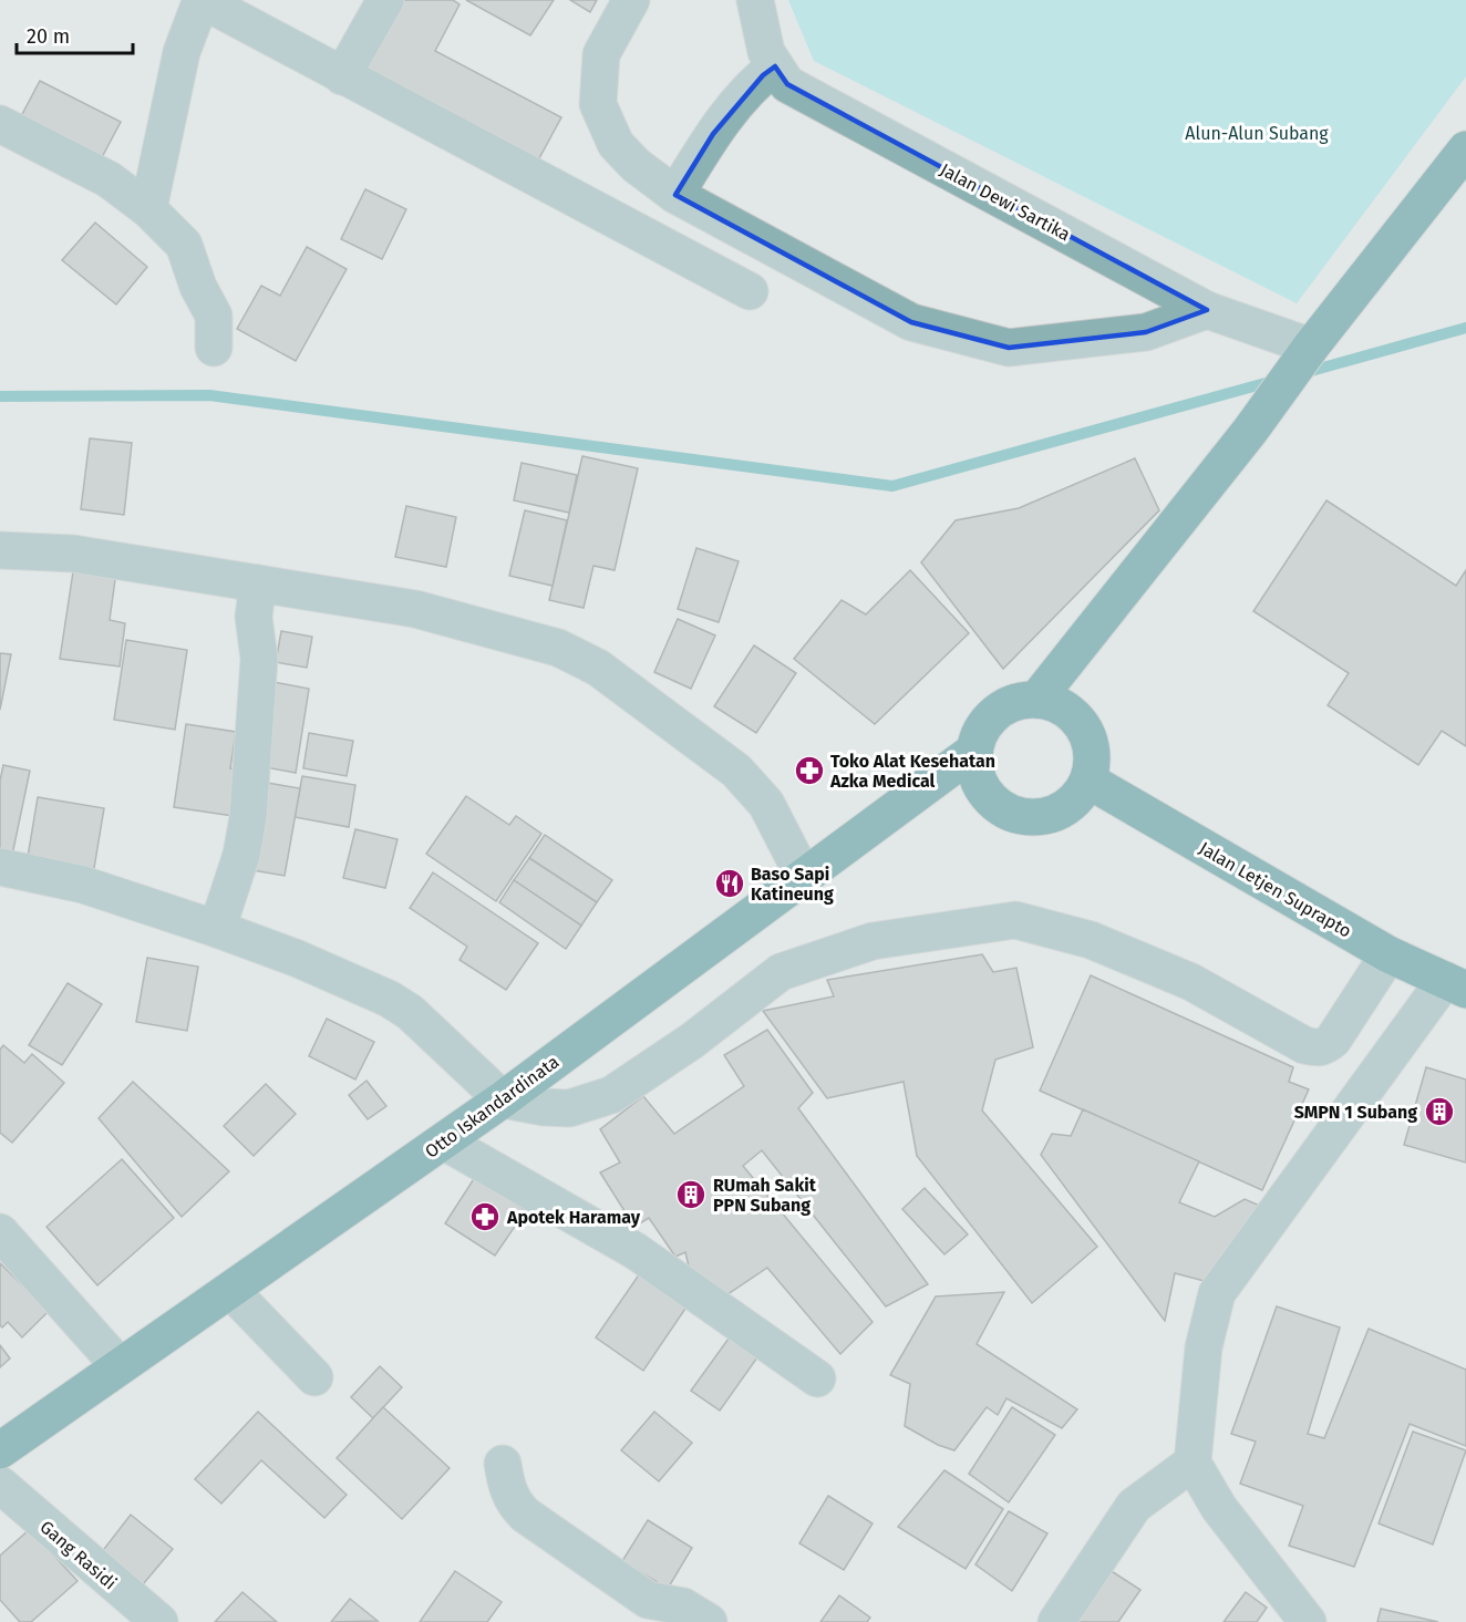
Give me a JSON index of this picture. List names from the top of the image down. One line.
{"streets":{"main road":["Jalan Letjen Suprapto","Otto Iskandardinata"],"street":["Jalan Dewi Sartika","Gang Rasidi"]},"crossings":[["Jalan Letjen Suprapto","Otto Iskandardinata"]],"parks":["Alun-Alun Subang"],"places":{"pharmacy":["Toko Alat Kesehatan Azka Medical","Apotek Haramay"],"restaurant":["Baso Sapi Katineung"],"building":["SMPN 1 Subang","RUmah Sakit PPN Subang"]},"scale_bar":"20 m"}
